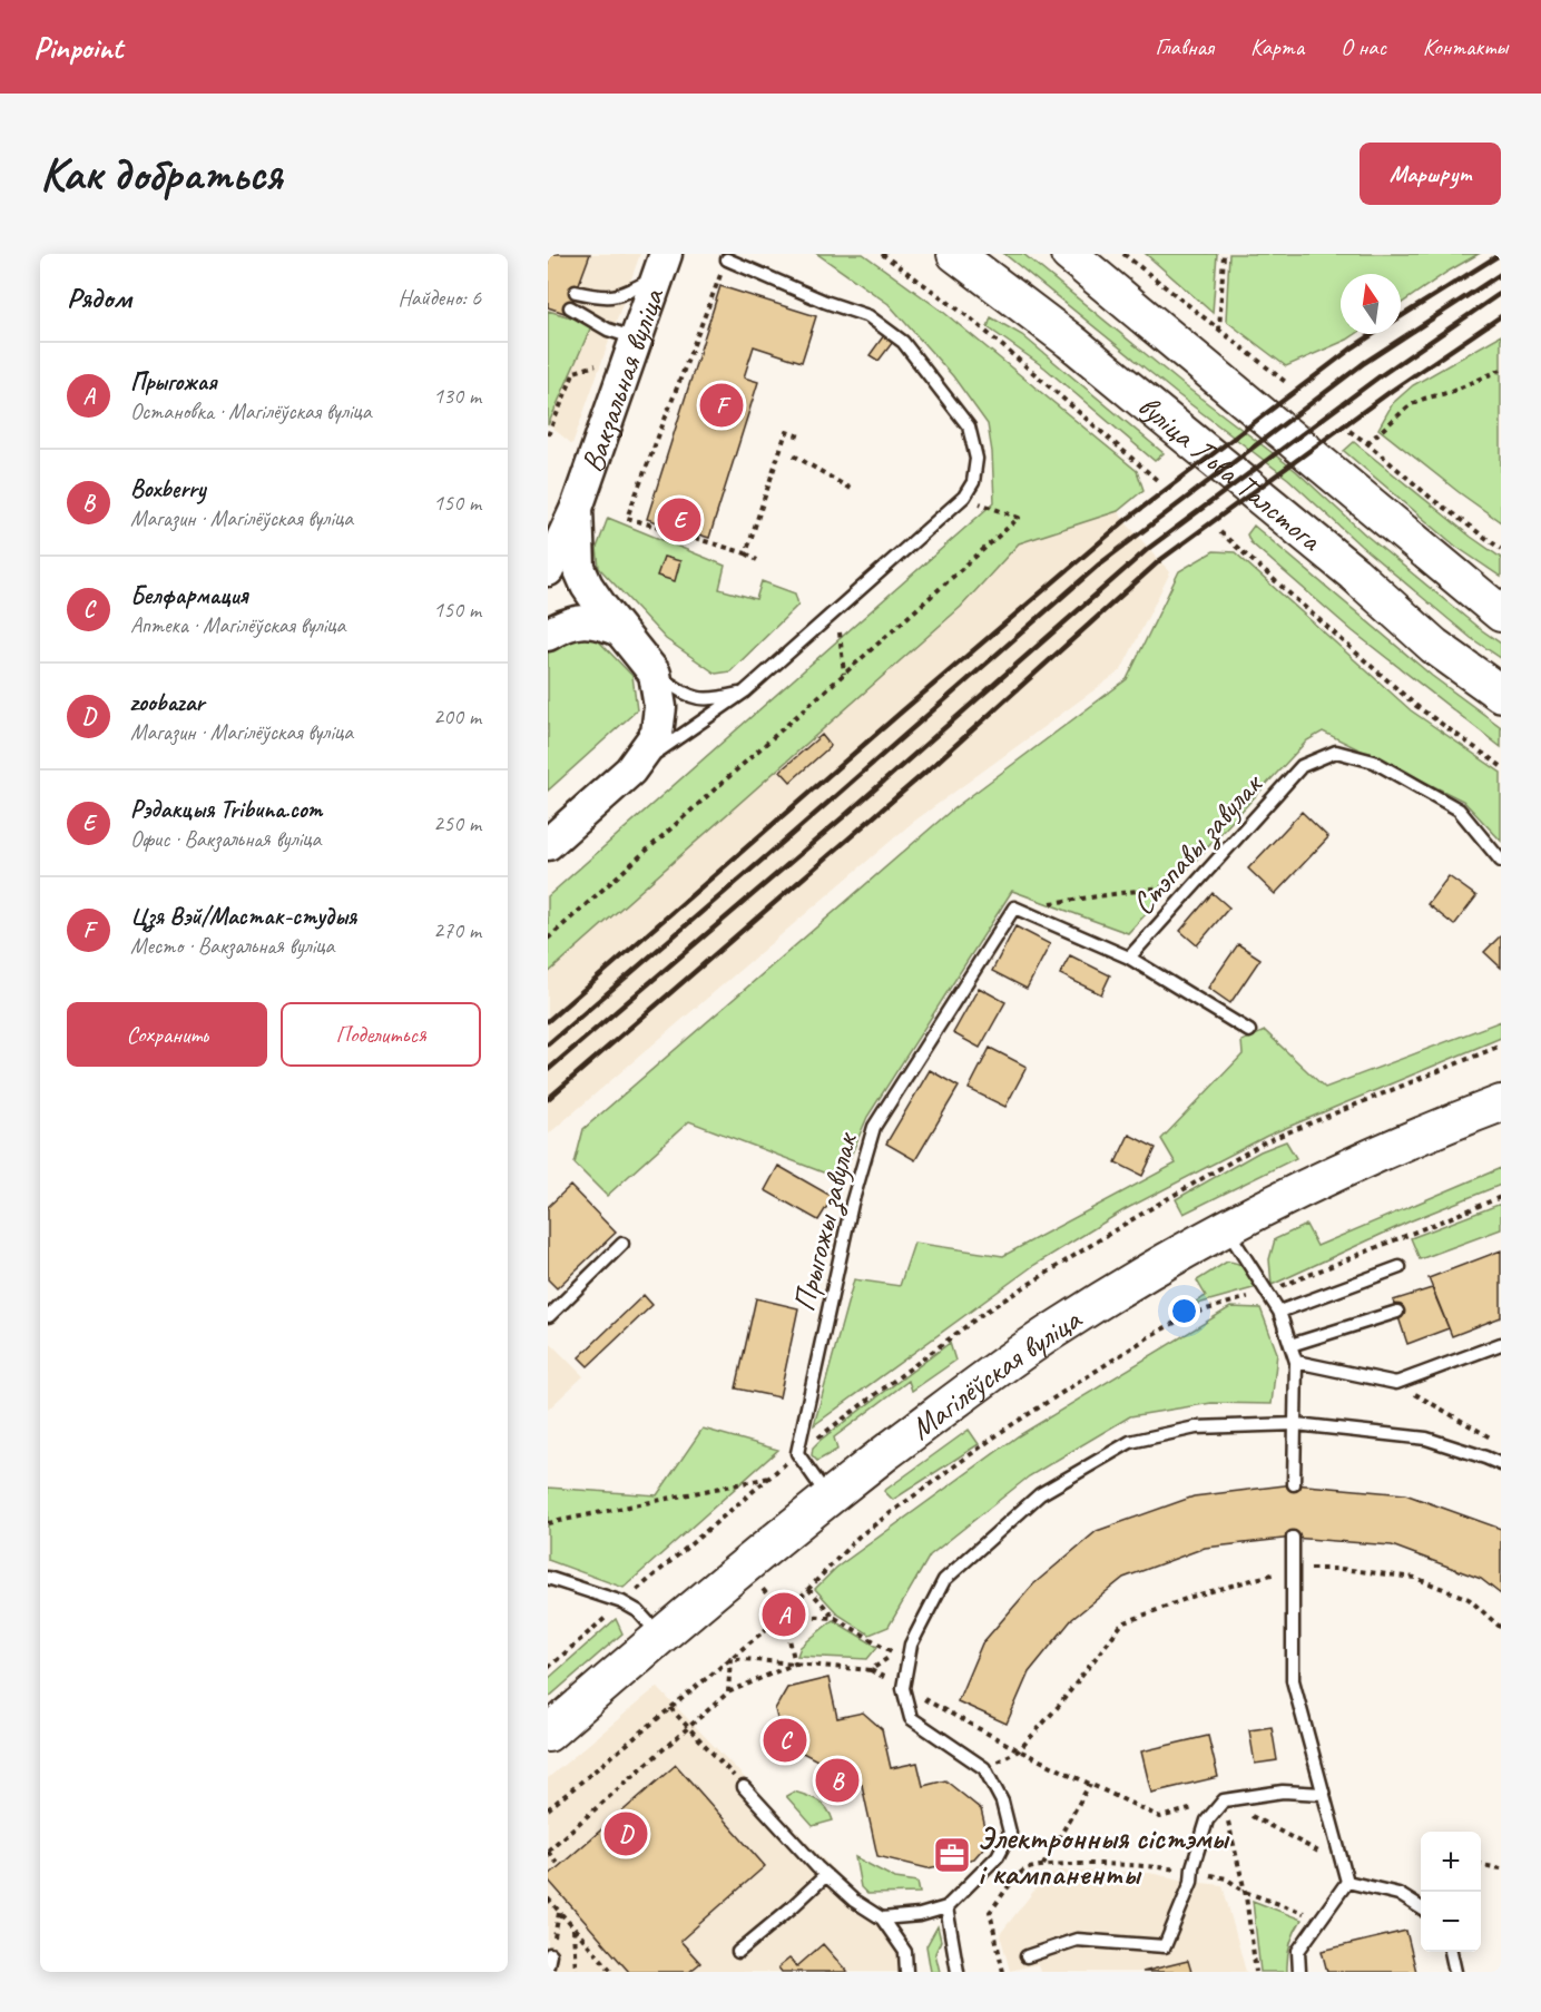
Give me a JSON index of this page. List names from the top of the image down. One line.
{"streets":{"main road":["Вакзальная вуліца","вуліца Льва Талстога","Магілёўская вуліца"],"lane":["Стэпавы завулак","Прыгожы завулак"]},"crossings":[["Прыгожы завулак","Магілёўская вуліца"]],"places":{"office":["Электронныя сістэмы і кампаненты"]},"north":"top","page":{"header":"Pinpoint","nav":["Главная","Карта","О нас","Контакты"],"buttons":["Маршрут",["Сохранить","Поделиться"]],"title":"Как добраться","heading":["Рядом","Найдено: 6"],"list":[{"mark":"A","name":"Прыгожая","note":"Остановка · Магілёўская вуліца","value":"130 m"},{"mark":"B","name":"Boxberry","note":"Магазин · Магілёўская вуліца","value":"150 m"},{"mark":"C","name":"Белфармация","note":"Аптека · Магілёўская вуліца","value":"150 m"},{"mark":"D","name":"zoobazar","note":"Магазин · Магілёўская вуліца","value":"200 m"},{"mark":"E","name":"Рэдакцыя Tribuna.com","note":"Офис · Вакзальная вуліца","value":"250 m"},{"mark":"F","name":"Цзя Вэй/Мастак-студыя","note":"Место · Вакзальная вуліца","value":"270 m"}],"pins":["F","E","A","C","B","D"],"map_buttons":["+","−"]}}
